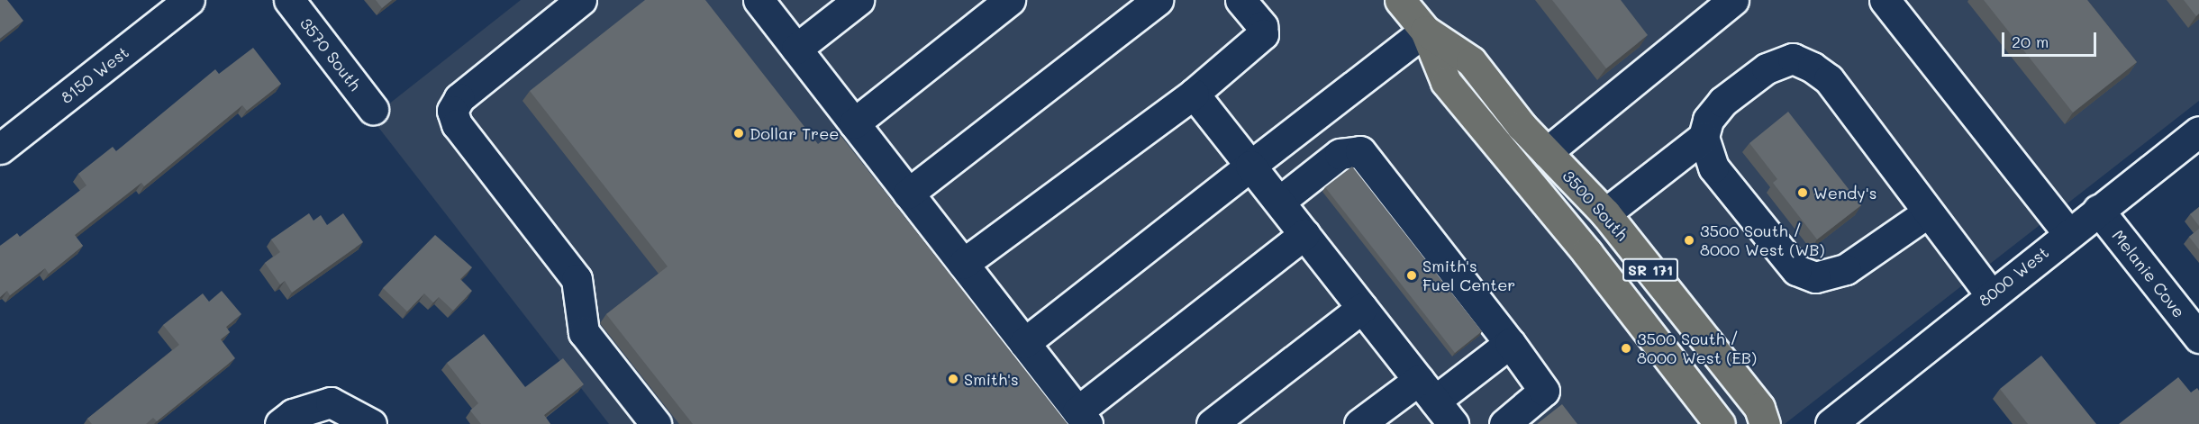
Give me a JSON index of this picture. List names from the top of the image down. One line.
{"streets":{"main road":["3500 South","SR 171"],"street":["3570 South","8150 West","Melanie Cove","8000 West"]},"crossings":[["Melanie Cove","8000 West"]],"places":["Dollar Tree","Wendy's","3500 South / 8000 West (WB)","Smith's Fuel Center","3500 South / 8000 West (EB)","Smith's"],"scale_bar":"20 m"}
